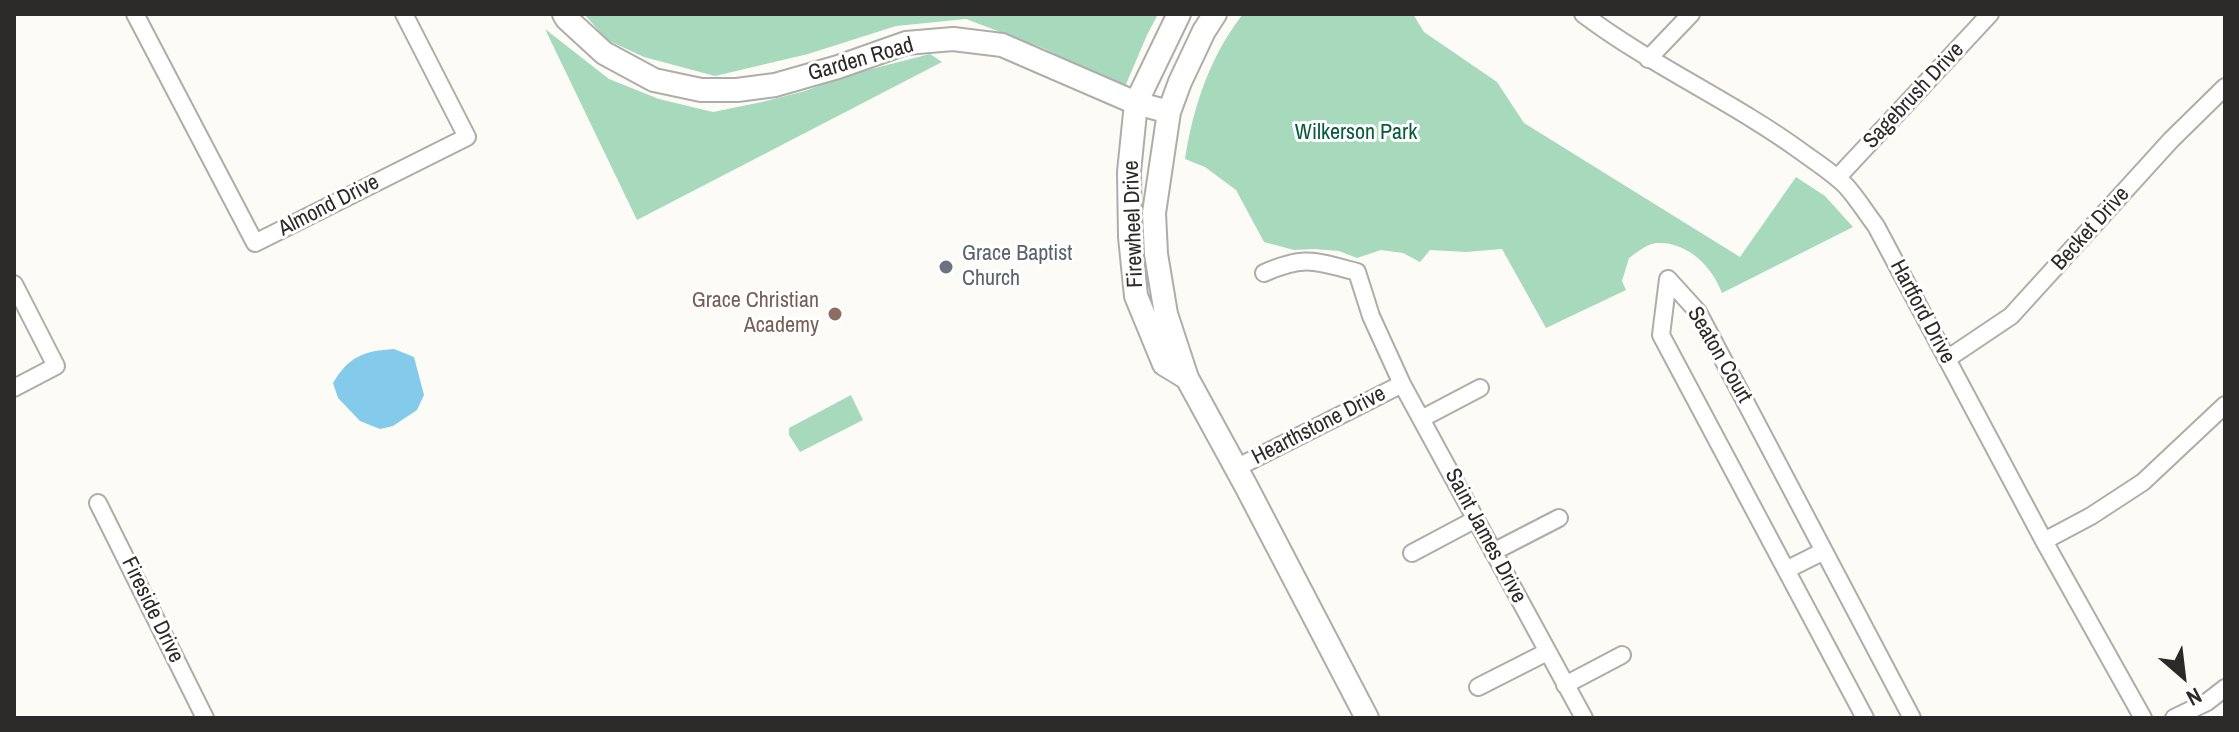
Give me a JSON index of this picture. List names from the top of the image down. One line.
{"streets":{"street":["Garden Road","Sagebrush Drive","Almond Drive","Firewheel Drive","Becket Drive","Hartford Drive","Seaton Court","Hearthstone Drive","Saint James Drive","Fireside Drive"]},"crossings":[["Garden Road","Firewheel Drive"],["Sagebrush Drive","Hartford Drive"],["Firewheel Drive","Hearthstone Drive"],["Becket Drive","Hartford Drive"],["Hearthstone Drive","Saint James Drive"]],"parks":["Wilkerson Park"],"places":["Grace Baptist Church","Grace Christian Academy"],"north":"bottom right"}
